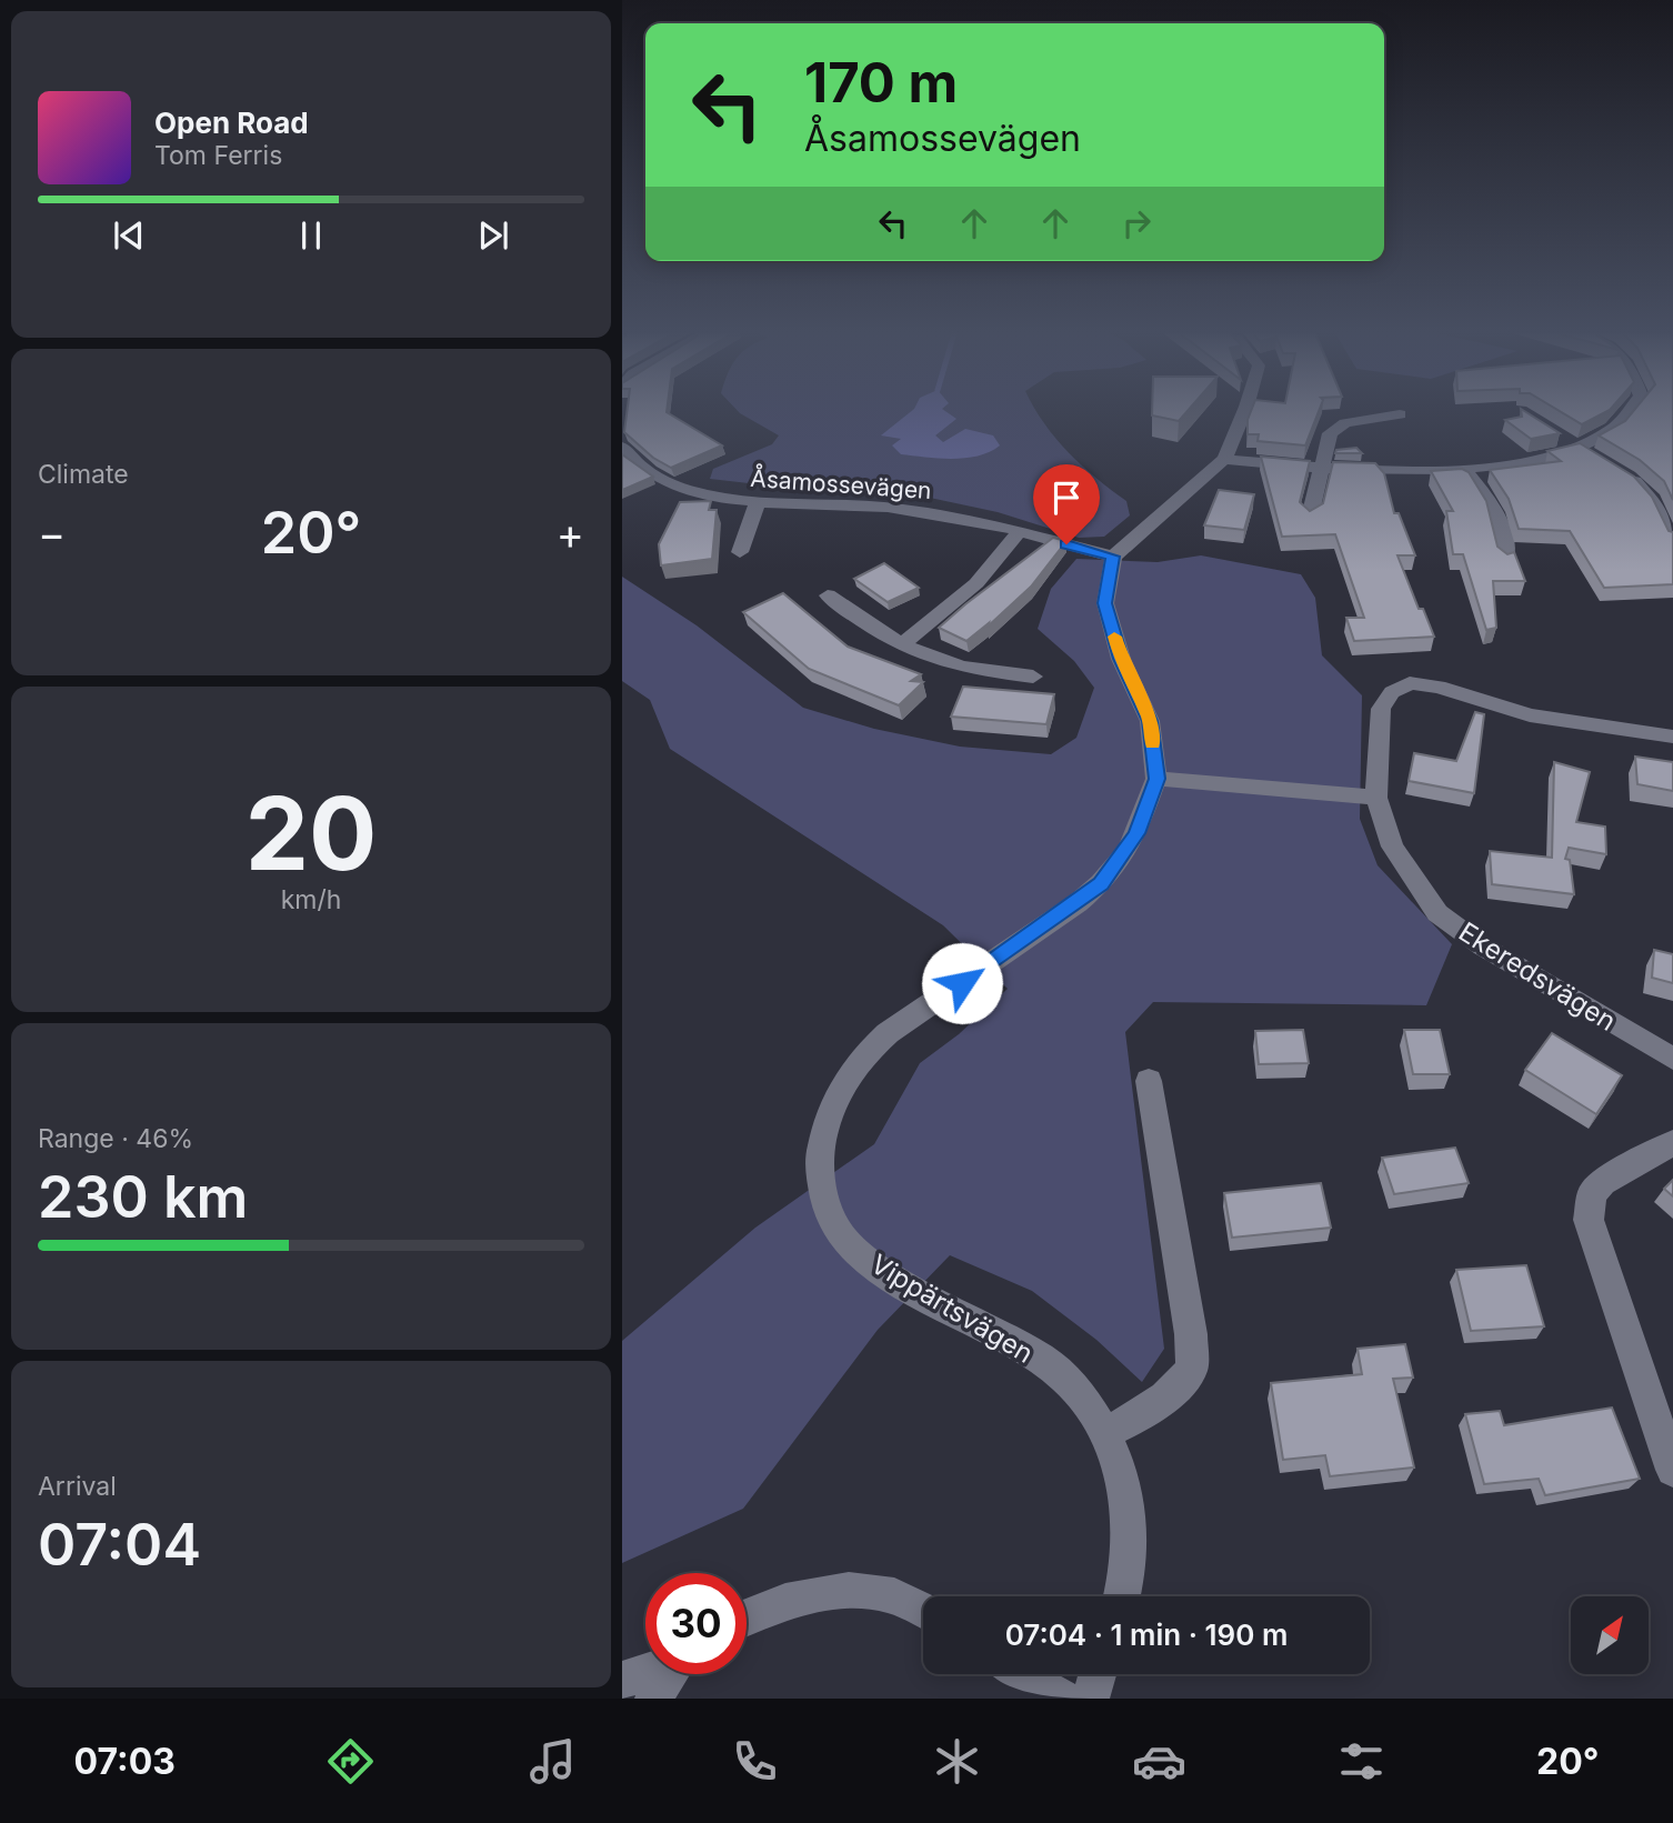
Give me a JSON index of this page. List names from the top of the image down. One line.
{"streets":{"street":["Åsamossevägen","Ekeredsvägen","Vippärtsvägen"]},"crossings":[["Åsamossevägen","Vippärtsvägen"]],"north":"top right","page":{"turn":["170 m","Åsamossevägen"],"song":["Open Road","Tom Ferris"],"tile":["Climate",["20","km/h"],["Range · 46%","230 km"],["Arrival","07:04"]],"heat":["−","20°","+"],"limit":"30","trip":"07:04 · 1 min · 190 m","tabs":["07:03","20°"]}}
